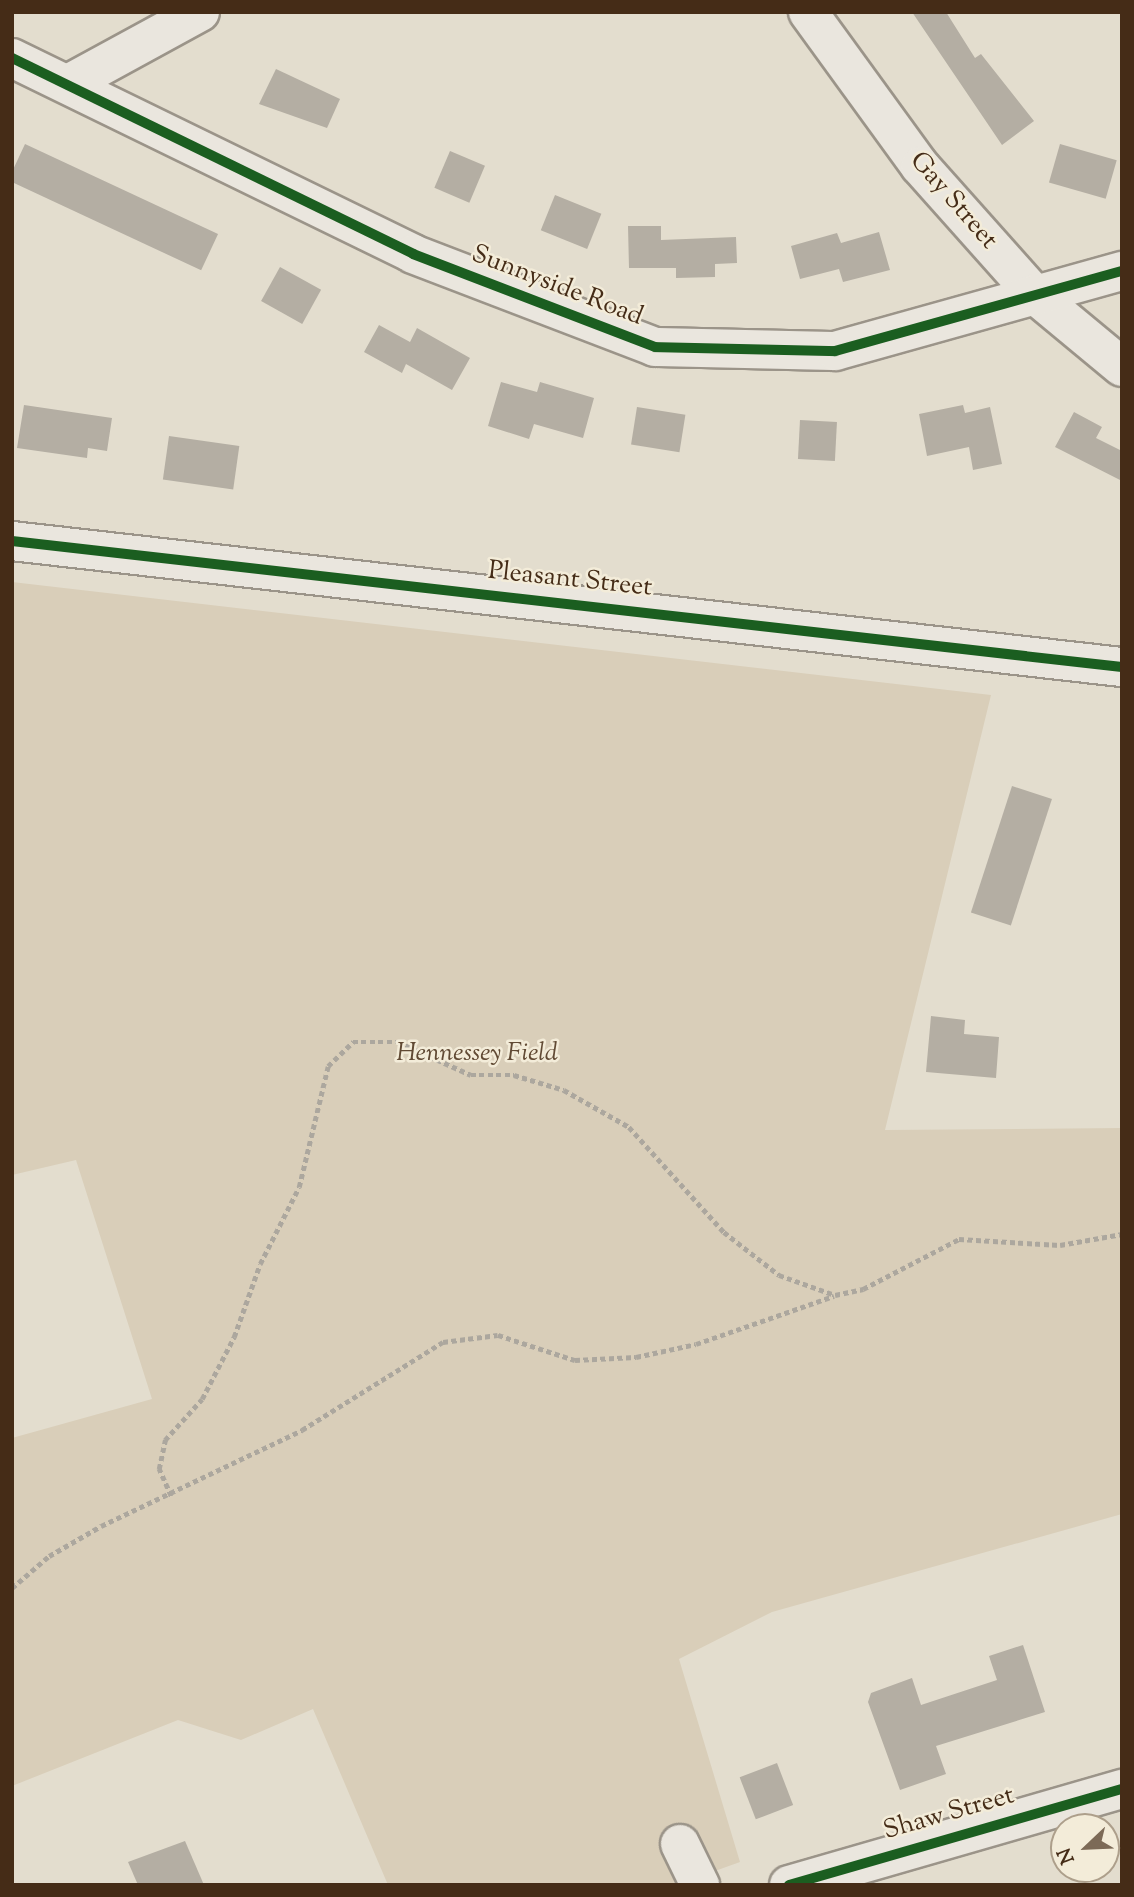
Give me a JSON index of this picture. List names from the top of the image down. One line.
{"streets":{"street":["Gay Street","Sunnyside Road","Pleasant Street","Shaw Street"]},"crossings":[["Gay Street","Sunnyside Road"]],"parks":["Hennessey Field"],"north":"bottom left"}
